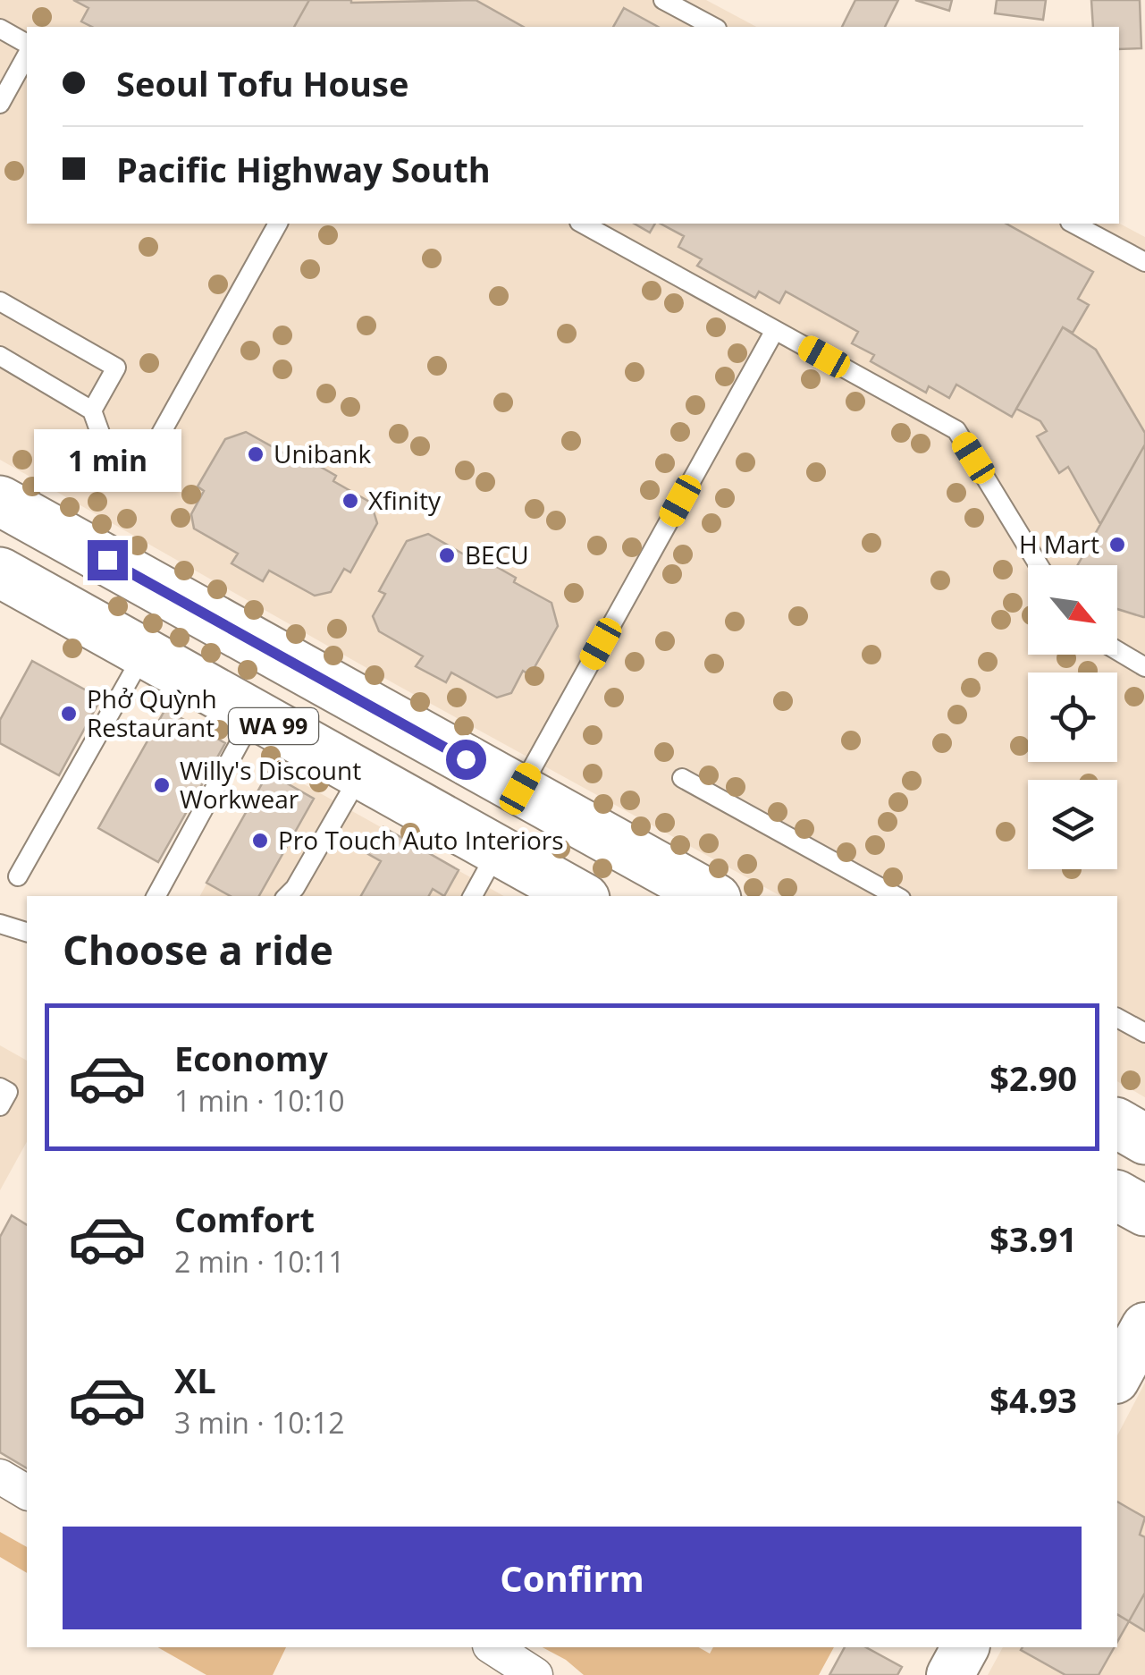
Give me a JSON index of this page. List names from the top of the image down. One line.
{"streets":{"main road":["WA 99"]},"places":["Unibank","Xfinity","H Mart","BECU","Phở Quỳnh Restaurant","Willy's Discount Workwear","Pro Touch Auto Interiors"],"north":"bottom right","page":{"banner":["Seoul Tofu House","Pacific Highway South"],"bubble":"1 min","heading":"Choose a ride","list":[{"name":"Economy","note":"1 min · 10:10","value":"$2.90"},{"name":"Comfort","note":"2 min · 10:11","value":"$3.91"},{"name":"XL","note":"3 min · 10:12","value":"$4.93"}],"buttons":"Confirm"}}
